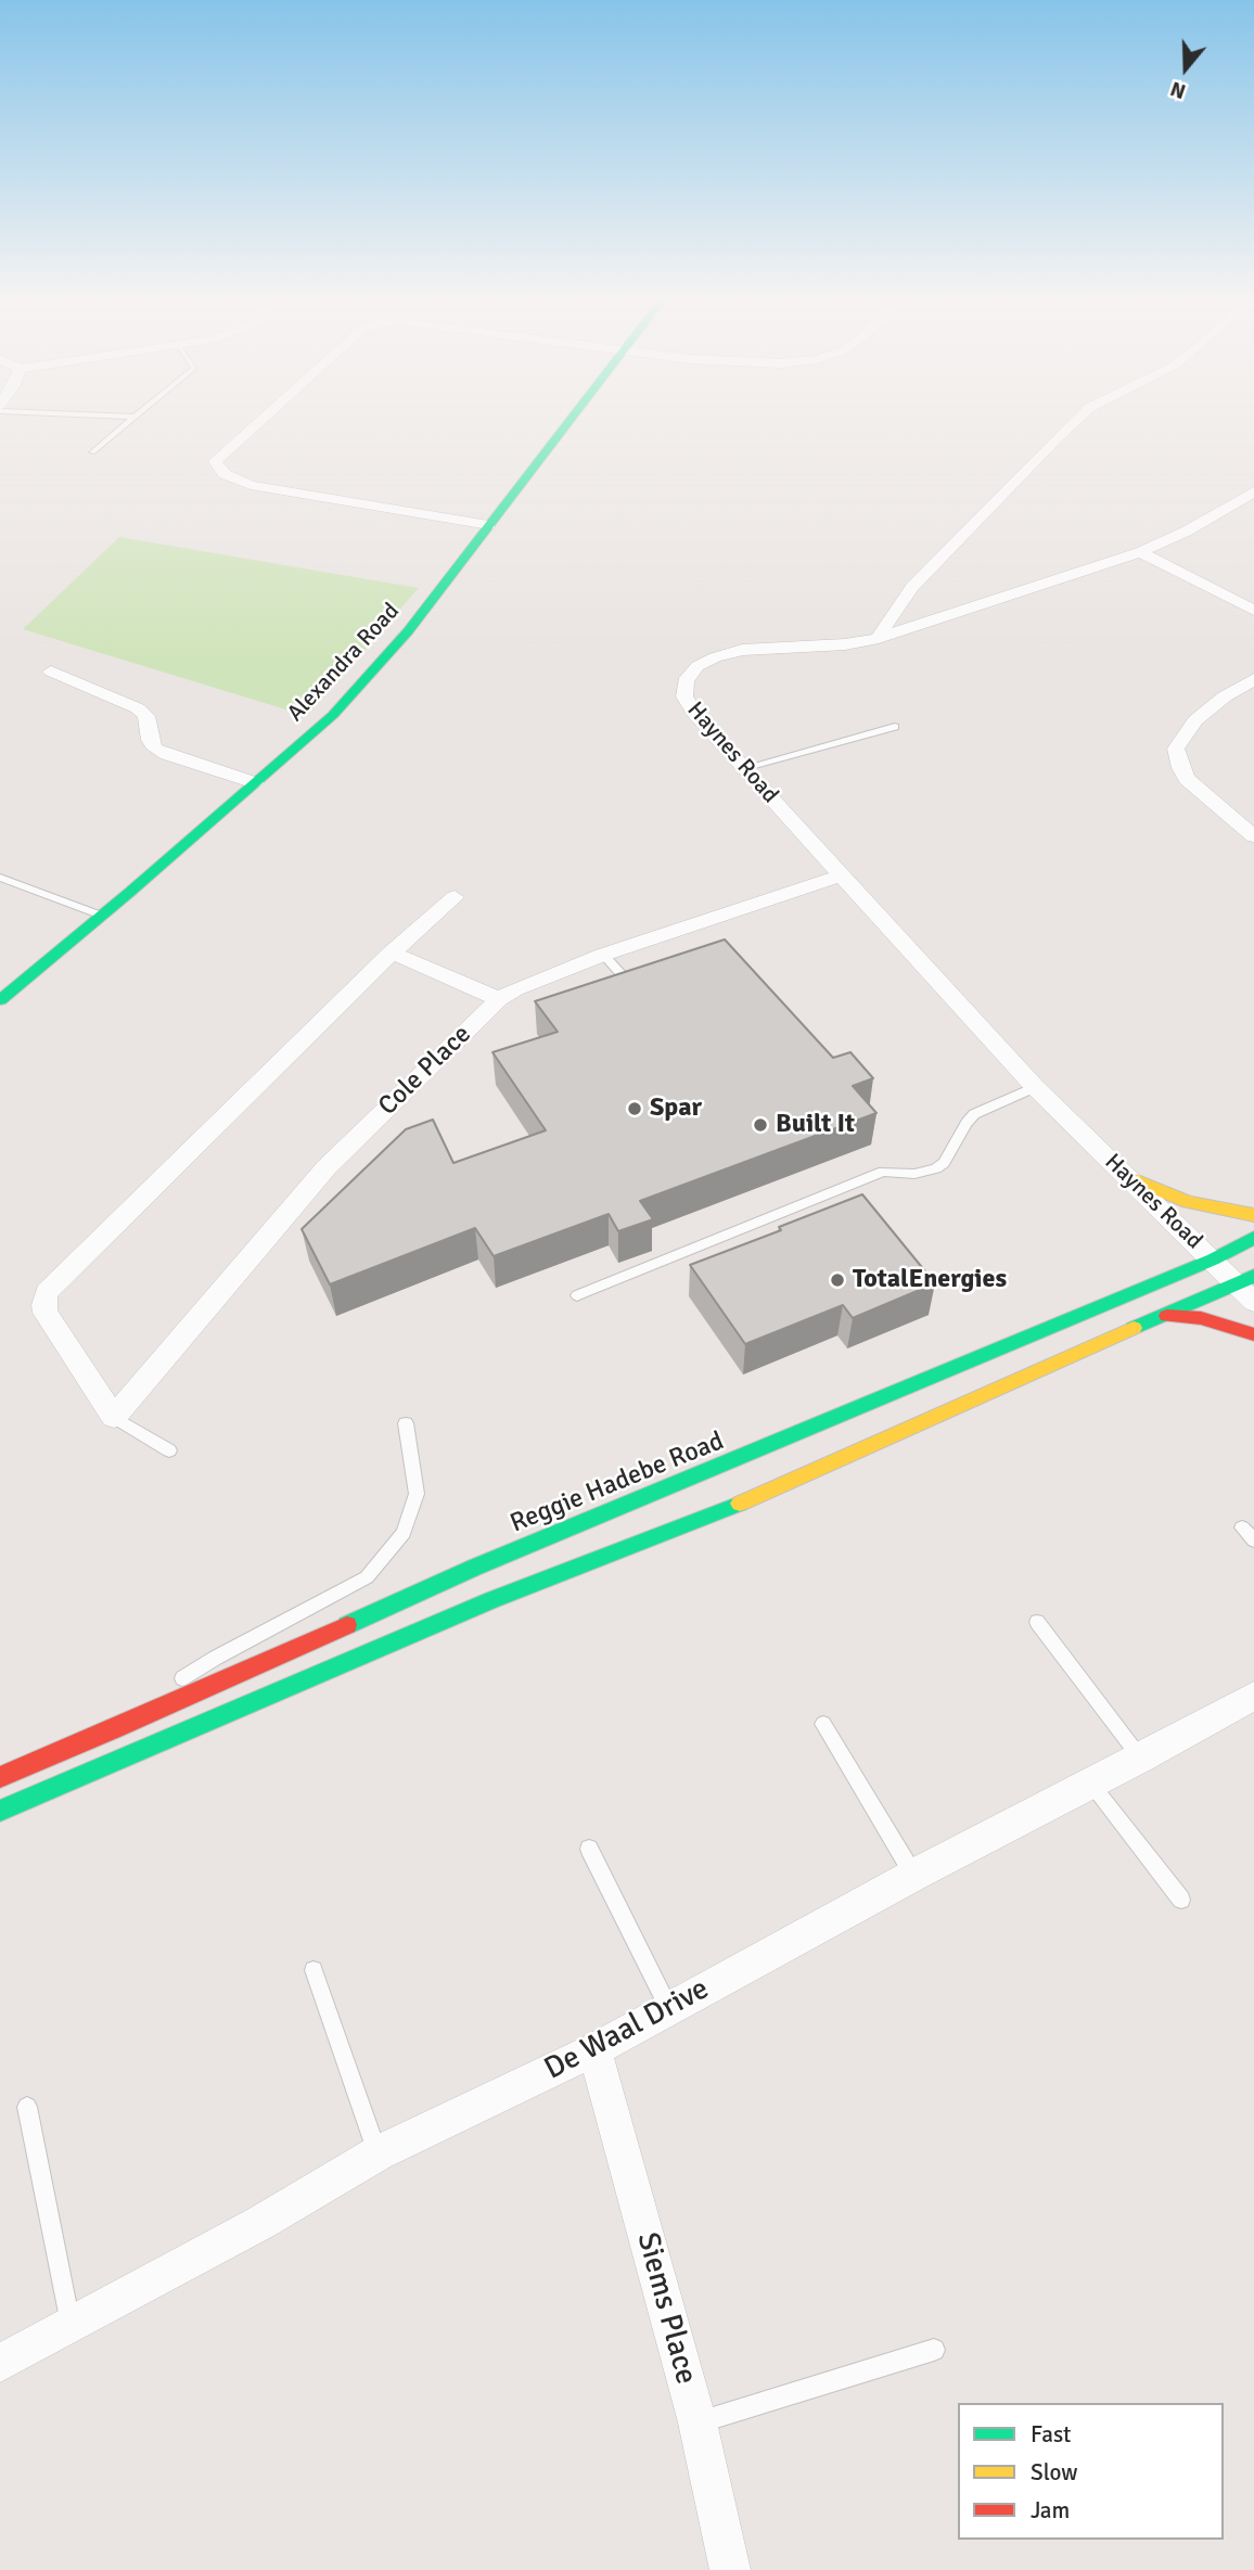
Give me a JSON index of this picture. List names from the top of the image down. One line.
{"streets":{"main road":["Alexandra Road","Reggie Hadebe Road"],"street":["Haynes Road","Cole Place","De Waal Drive","Siems Place"]},"crossings":[["Haynes Road","Cole Place"],["Haynes Road","Reggie Hadebe Road"],["De Waal Drive","Siems Place"]],"places":["Spar","Built It","TotalEnergies"],"legend":["Fast","Slow","Jam"],"north":"bottom"}
